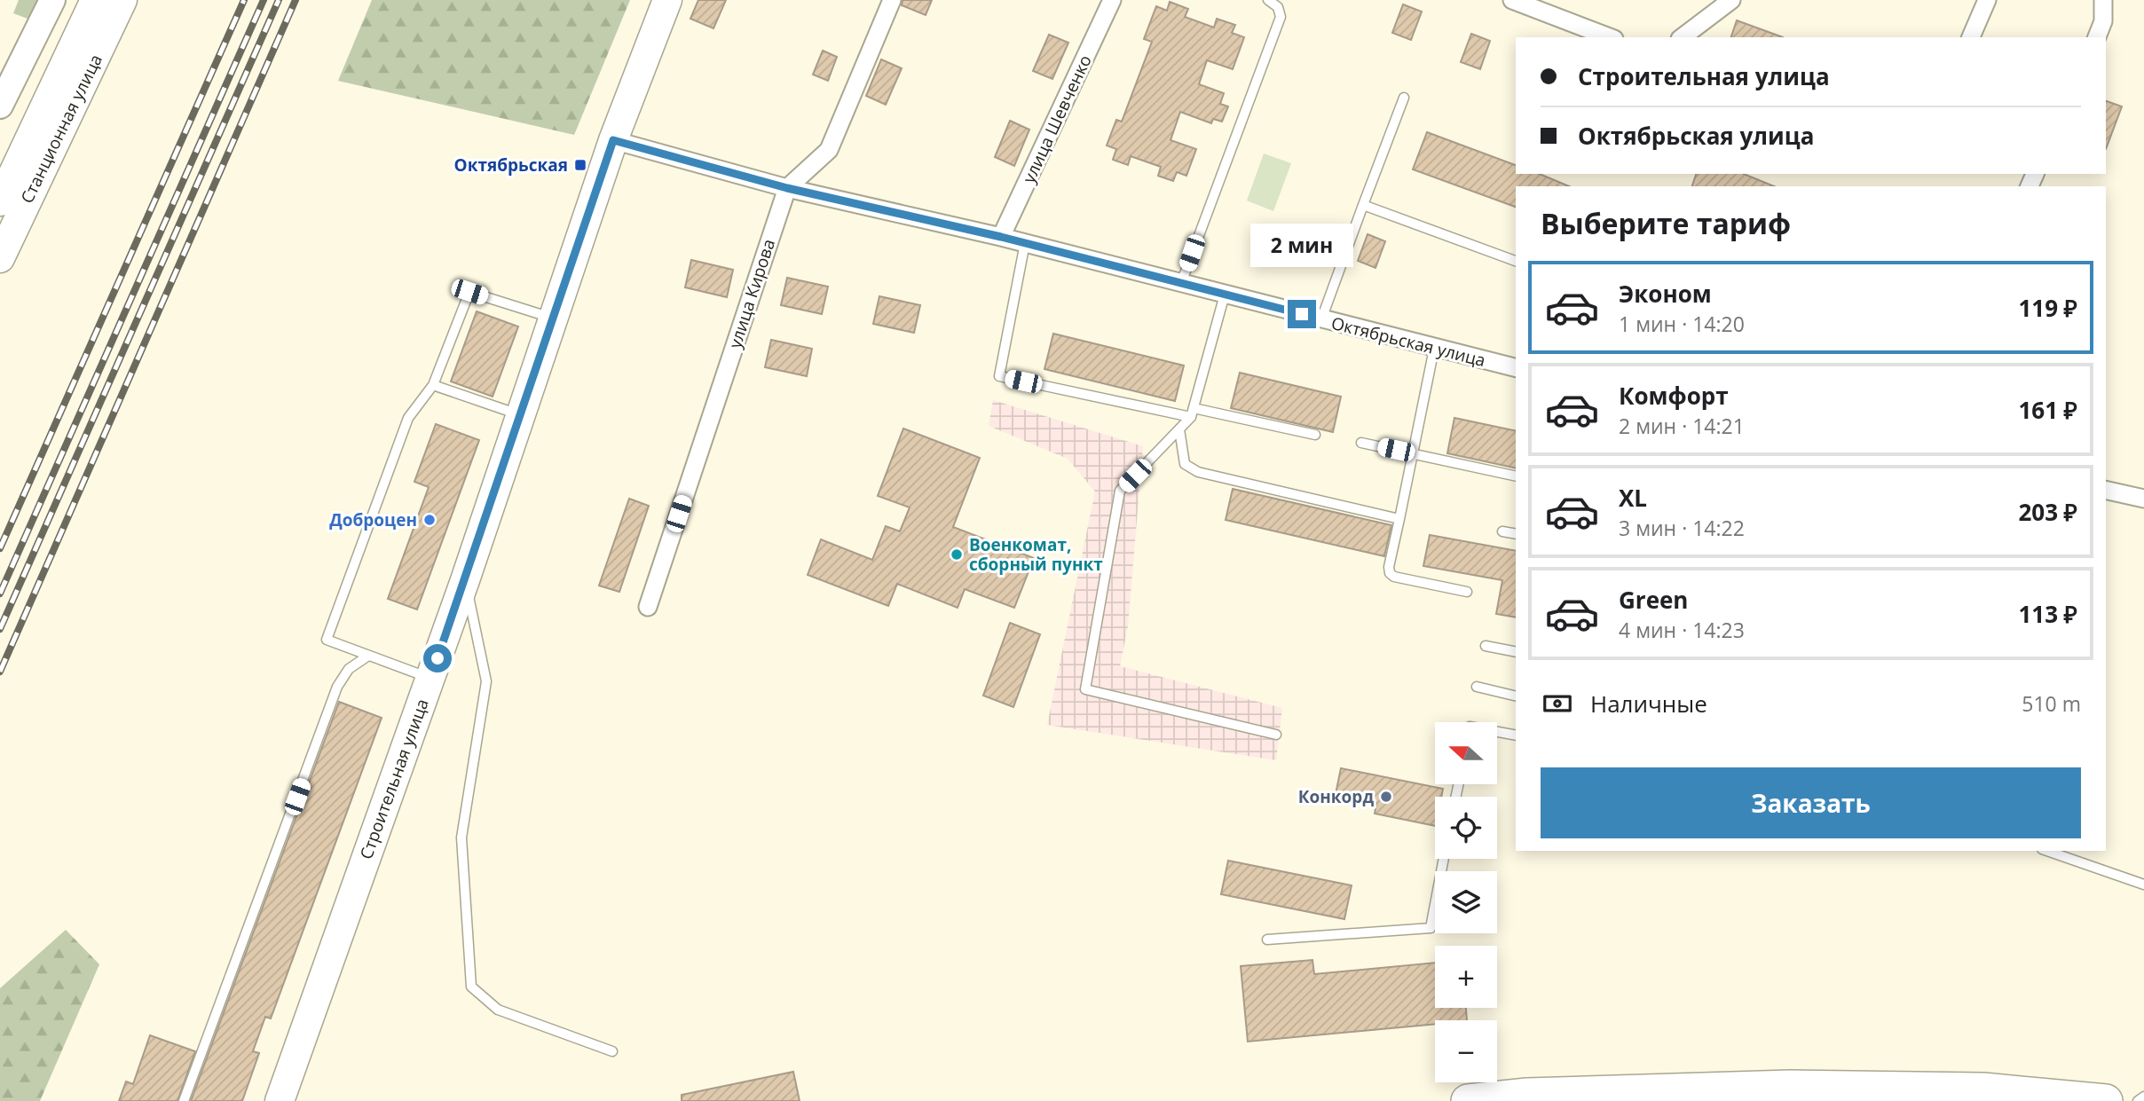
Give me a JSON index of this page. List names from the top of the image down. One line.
{"streets":{"main road":["Станционная улица","Строительная улица"],"street":["улица Шевченко","улица Кирова","Октябрьская улица"]},"crossings":[["улица Шевченко","Октябрьская улица"],["улица Кирова","Октябрьская улица"],["Октябрьская улица","Строительная улица"]],"places":{"transit":["Октябрьская"],"other":["Доброцен","Военкомат, сборный пункт","Конкорд"]},"north":"left","page":{"banner":["Строительная улица","Октябрьская улица"],"heading":"Выберите тариф","bubble":"2 мин","list":[{"name":"Эконом","note":"1 мин · 14:20","value":"119 ₽"},{"name":"Комфорт","note":"2 мин · 14:21","value":"161 ₽"},{"name":"XL","note":"3 мин · 14:22","value":"203 ₽"},{"name":"Green","note":"4 мин · 14:23","value":"113 ₽"}],"pay":["Наличные","510 m"],"map_buttons":["+","−"],"buttons":"Заказать"}}
